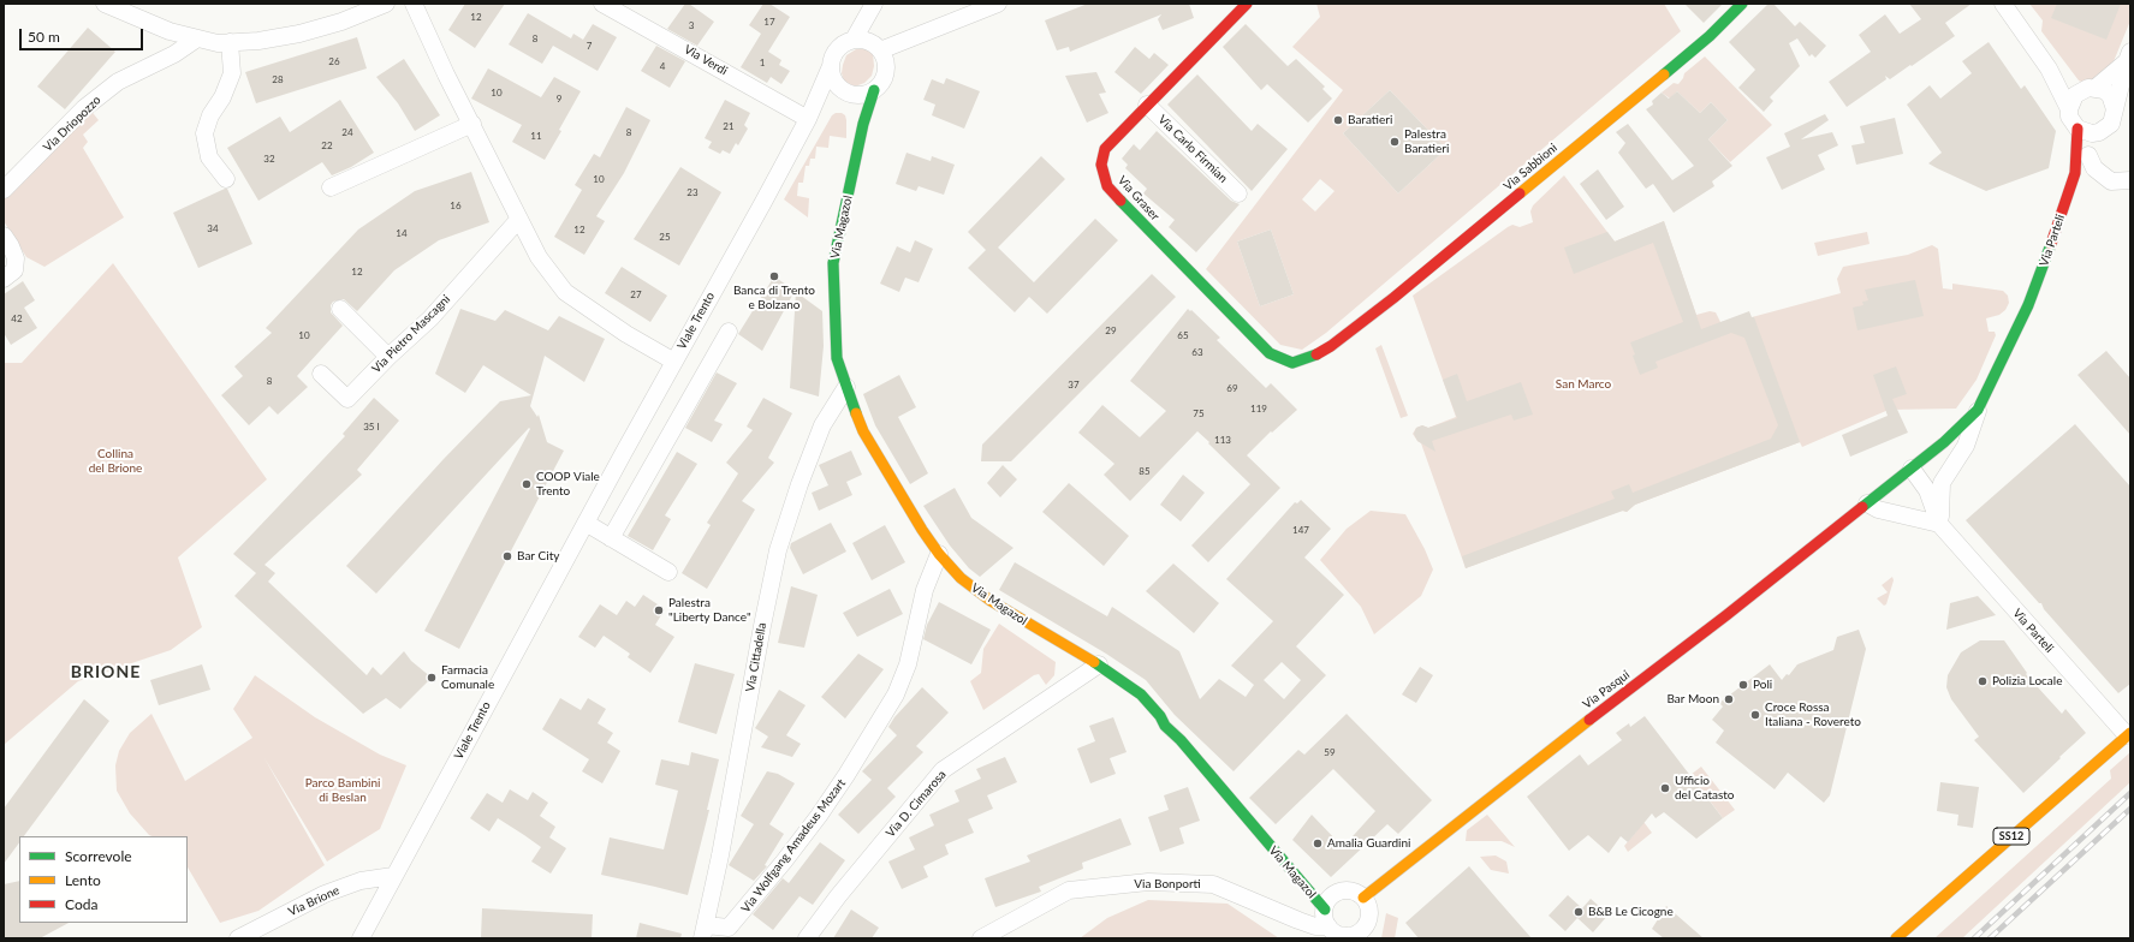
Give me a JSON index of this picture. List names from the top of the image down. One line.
{"streets":{"street":["Via Verdi","Via Driopozzo","Via Carlo Firmian","Via Sabbioni","Via Graser","Via Magazol","Via Parteli","Viale Trento","Via Pietro Mascagni","Via Cittadella","Via Pasqui","Via D. Cimarosa","SS12","Via Wolfgang Amadeus Mozart","Via Bonporti","Via Brione"]},"crossings":[["Via Verdi","Viale Trento"],["Via Carlo Firmian","Via Graser"],["Via Sabbioni","Via Graser"],["Via Magazol","Viale Trento"],["Via Magazol","Via Cittadella"],["Via Magazol","Via Pasqui"],["Via Magazol","Via D. Cimarosa"],["Via Magazol","Via Wolfgang Amadeus Mozart"],["Via Magazol","Via Bonporti"],["Via Parteli","Via Pasqui"],["Via Parteli","SS12"],["Viale Trento","Via Brione"],["Via Cittadella","Via Wolfgang Amadeus Mozart"],["Via Pasqui","Via Bonporti"]],"districts":["BRIONE"],"parks":["San Marco","Collina del Brione","Parco Bambini di Beslan"],"places":["Baratieri","Palestra Baratieri","Banca di Trento e Bolzano","COOP Viale Trento","Bar City","Palestra \"Liberty Dance\"","Farmacia Comunale","Polizia Locale","Poli","Bar Moon","Croce Rossa Italiana - Rovereto","Ufficio del Catasto","Amalia Guardini","B&B Le Cicogne"],"house_numbers":["12","17","3","8","7","26","1","4","28","10","9","21","24","8","11","22","32","10","23","16","34","12","14","25","12","27","42","29","10","65","63","8","37","69","119","75","35 I","113","85","147","59"],"legend":["Scorrevole","Lento","Coda"],"scale_bar":"50 m"}
